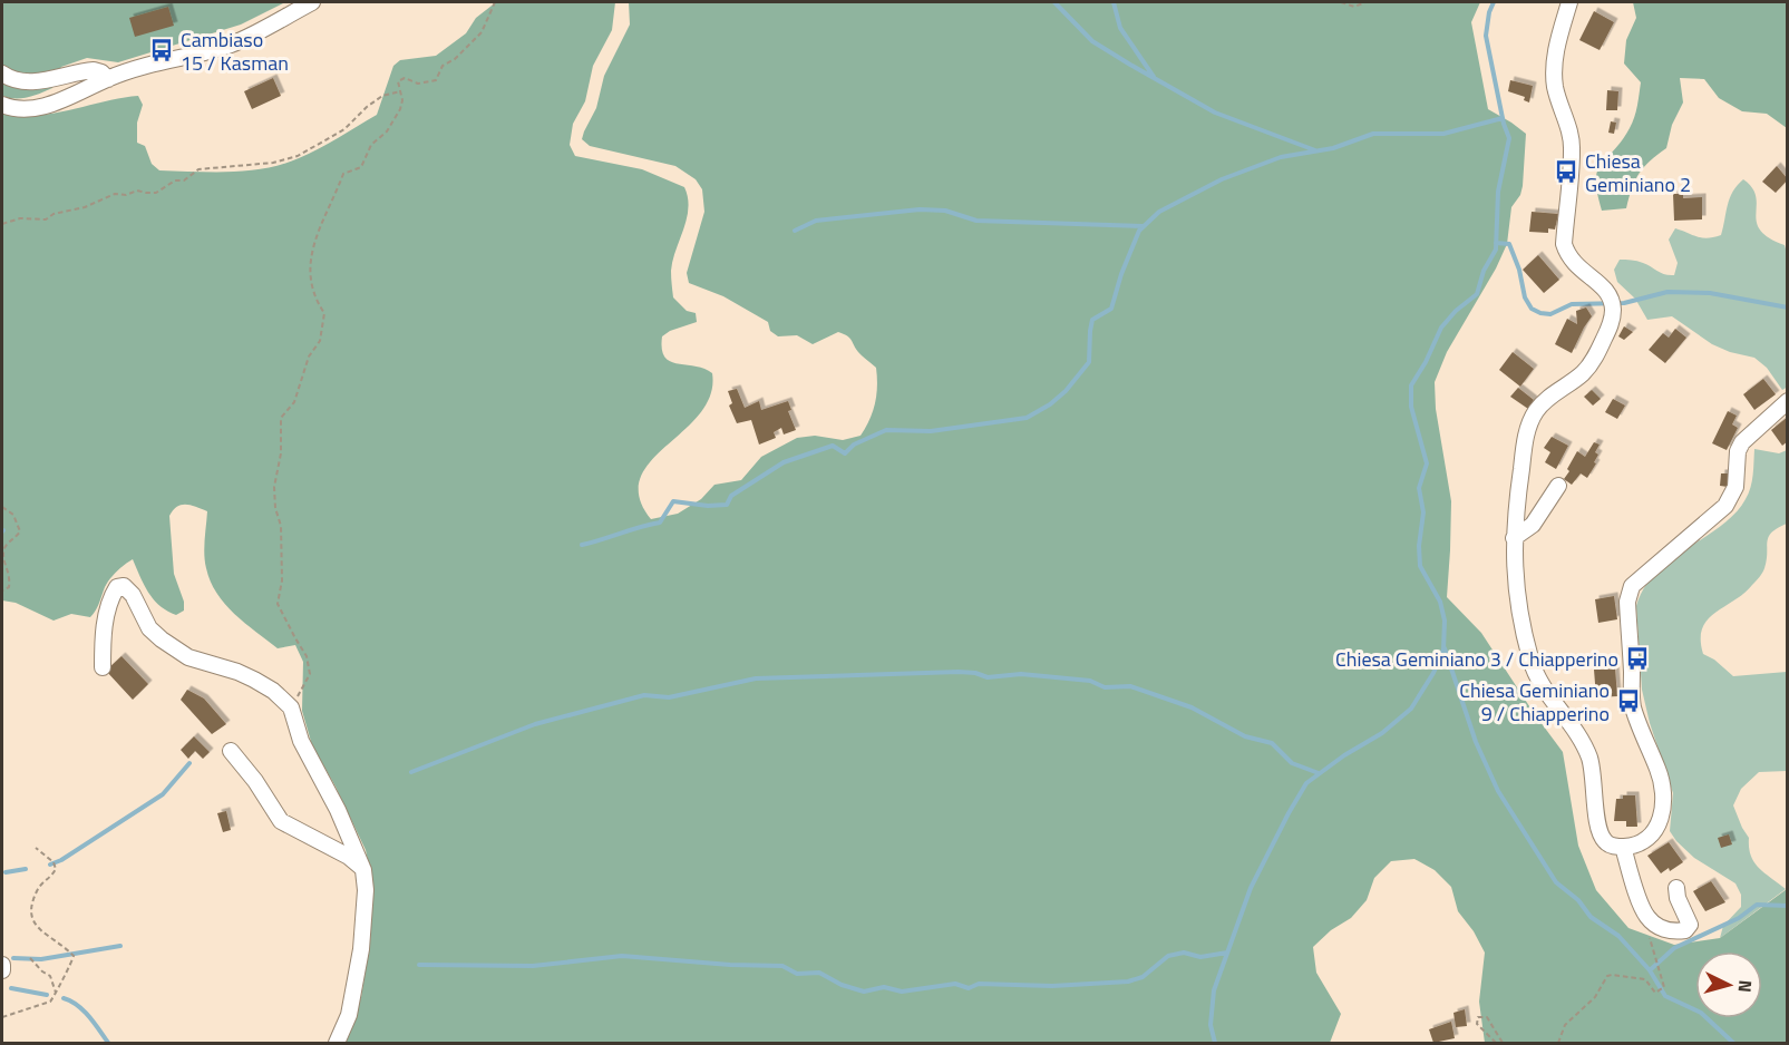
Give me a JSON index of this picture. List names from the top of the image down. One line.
{"places":{"bus stop":["Cambiaso 15 / Kasman","Chiesa Geminiano 2","Chiesa Geminiano 3 / Chiapperino","Chiesa Geminiano 9 / Chiapperino"]},"north":"right"}
